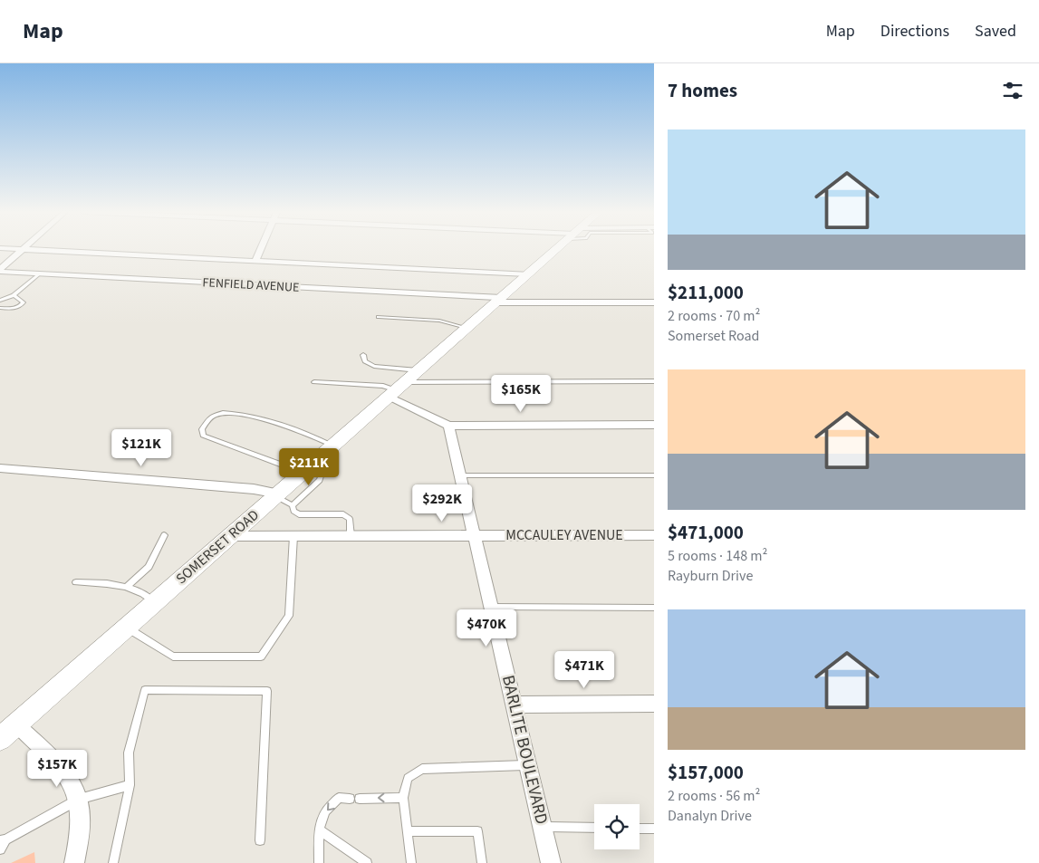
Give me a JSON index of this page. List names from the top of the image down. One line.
{"streets":{"main road":["SOMERSET ROAD"],"street":["FENFIELD AVENUE","MCCAULEY AVENUE","BARLITE BOULEVARD"]},"crossings":[["FENFIELD AVENUE","SOMERSET ROAD"],["MCCAULEY AVENUE","SOMERSET ROAD"],["MCCAULEY AVENUE","BARLITE BOULEVARD"]],"page":{"header":"Map","nav":["Map","Directions","Saved"],"heading":"7 homes","list":[{"name":"$211,000","note":"2 rooms · 70 m² · Somerset Road"},{"name":"$471,000","note":"5 rooms · 148 m² · Rayburn Drive"},{"name":"$157,000","note":"2 rooms · 56 m² · Danalyn Drive"}],"price":["$165K","$121K","$211K","$292K","$470K","$471K","$157K"]}}
